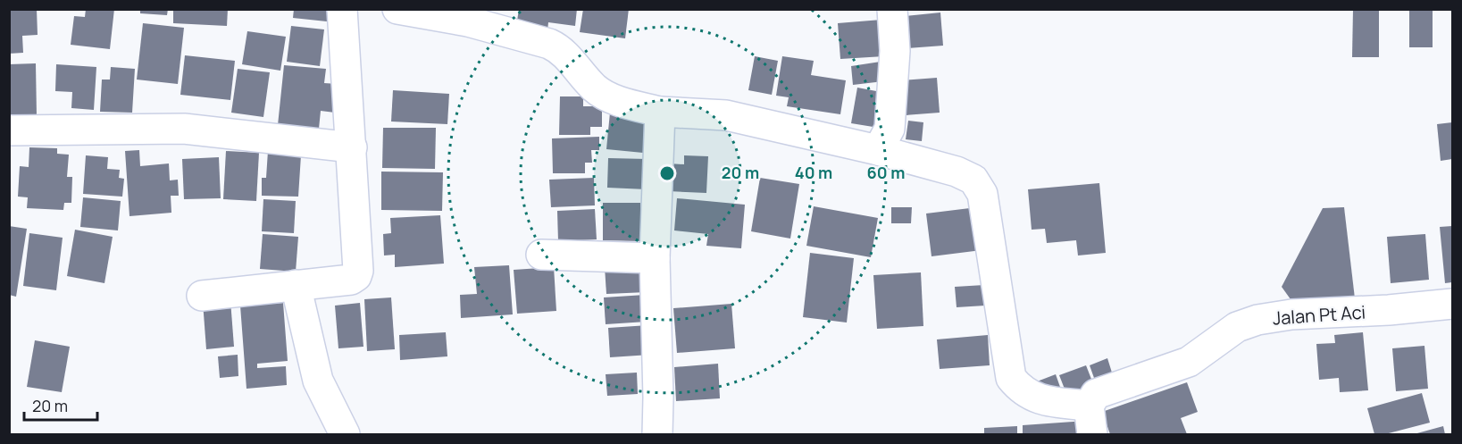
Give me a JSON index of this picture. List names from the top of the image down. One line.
{"streets":{"street":["Jalan Pt Aci"]},"scale_bar":"20 m","rings":["20 m","40 m","60 m"]}
